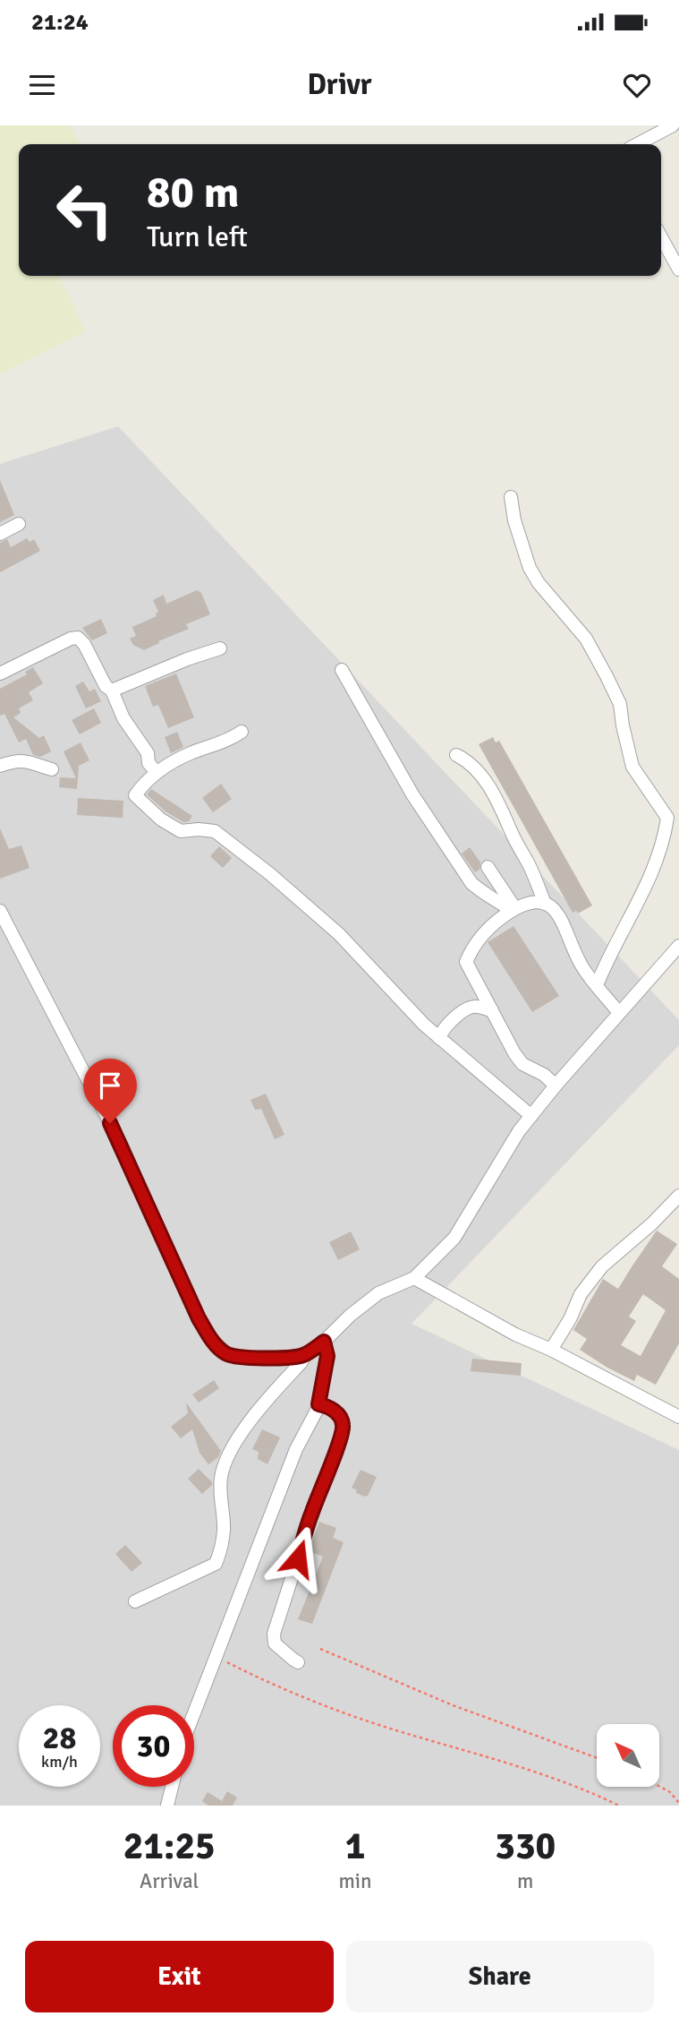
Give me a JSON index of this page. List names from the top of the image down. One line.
{"north":"top left","page":{"status":"21:24","header":"Drivr","turn":["80 m","Turn left"],"speed":"28 km/h","limit":"30","eta":["21:25","Arrival","1","min","330","m"],"buttons":["Exit","Share"]}}
